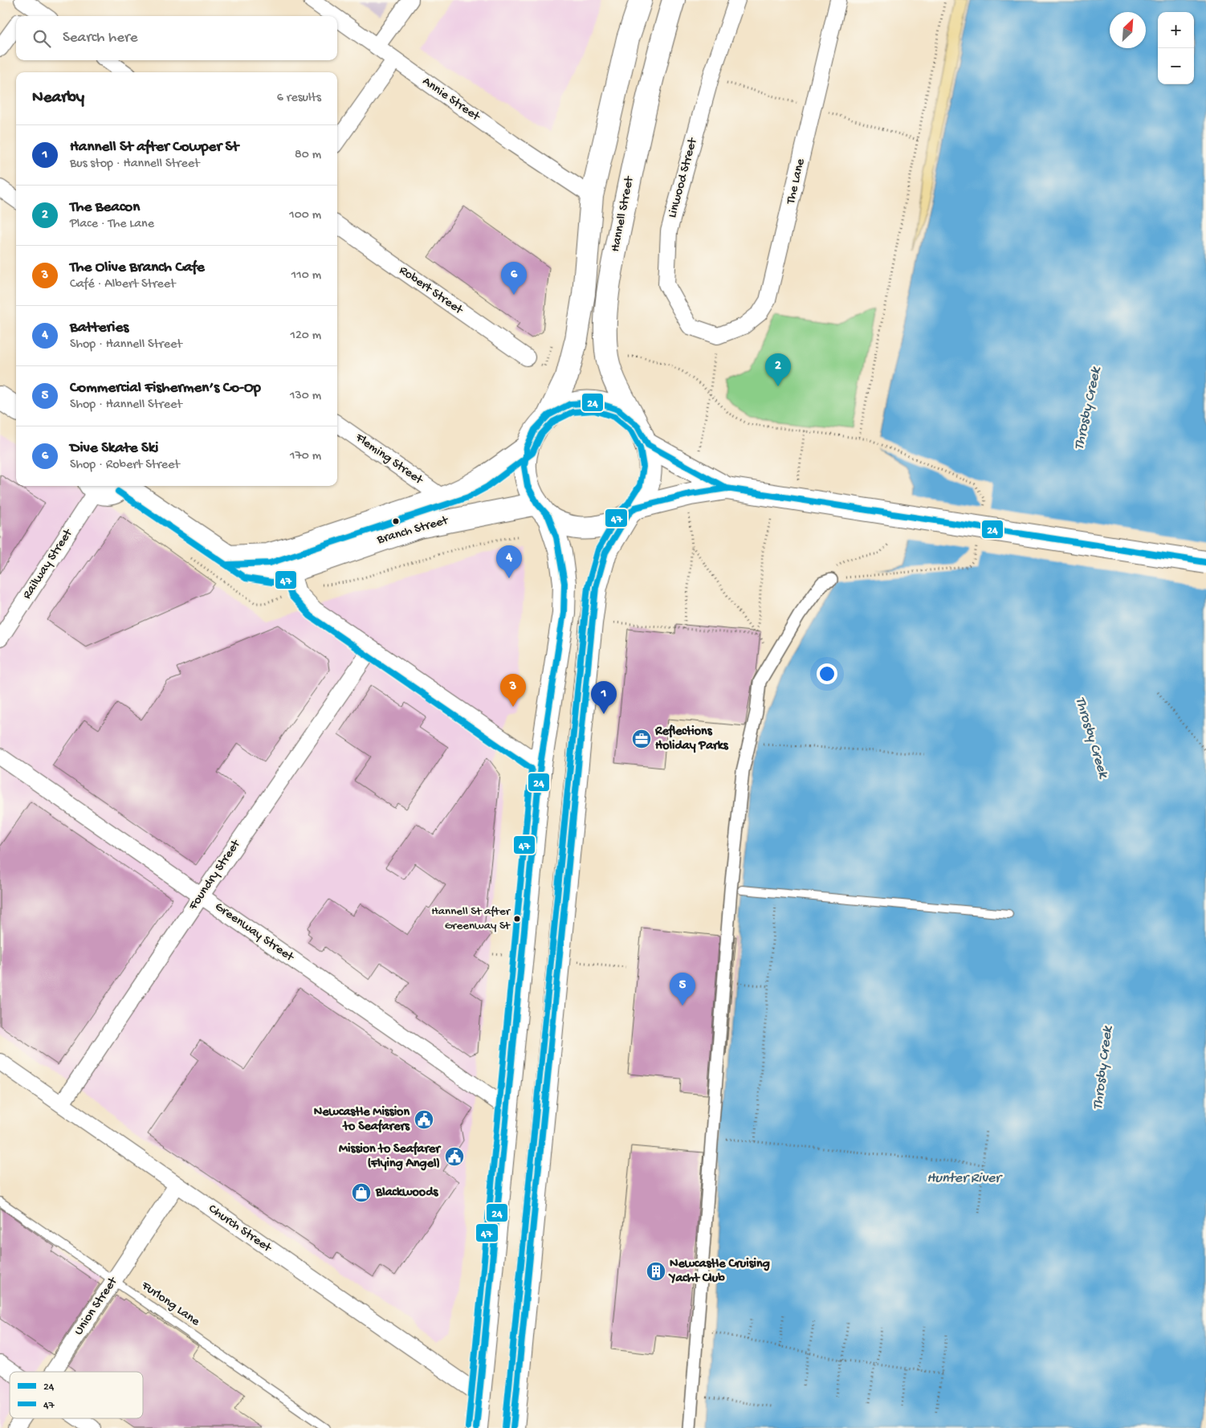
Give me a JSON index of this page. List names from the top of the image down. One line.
{"streets":{"main road":["Hannell Street","Branch Street"],"street":["Annie Street","Linwood Street","The Lane","Robert Street","Fleming Street","Railway Street","Foundry Street","Greenway Street","Church Street","Union Street"],"lane":["Furlong Lane"]},"crossings":[["Linwood Street","The Lane"],["Hannell Street","Branch Street"],["Fleming Street","Branch Street"],["Foundry Street","Greenway Street"],["Foundry Street","Church Street"],["Church Street","Union Street"],["Furlong Lane","Union Street"]],"water":["Throsby Creek","Hunter River"],"places":{"office":["Reflections Holiday Parks"],"other":["Hannell St after Greenway St"],"public building":["Newcastle Mission to Seafarers","Mission to Seafarer (Flying Angel)"],"shop":["Blackwoods"],"building":["Newcastle Cruising Yacht Club"]},"lines":["transit line 24","transit line 47"],"legend":["24","47"],"north":"top right","page":{"map_buttons":["+","−"],"search":"Search here","heading":["Nearby","6 results"],"list":[{"mark":"1","name":"Hannell St after Cowper St","note":"Bus stop · Hannell Street","value":"80 m"},{"mark":"2","name":"The Beacon","note":"Place · The Lane","value":"100 m"},{"mark":"3","name":"The Olive Branch Cafe","note":"Café · Albert Street","value":"110 m"},{"mark":"4","name":"Batteries","note":"Shop · Hannell Street","value":"120 m"},{"mark":"5","name":"Commercial Fishermen’s Co-Op","note":"Shop · Hannell Street","value":"130 m"},{"mark":"6","name":"Dive Skate Ski","note":"Shop · Robert Street","value":"170 m"}],"pins":["6","2","4","3","1","5"]}}
